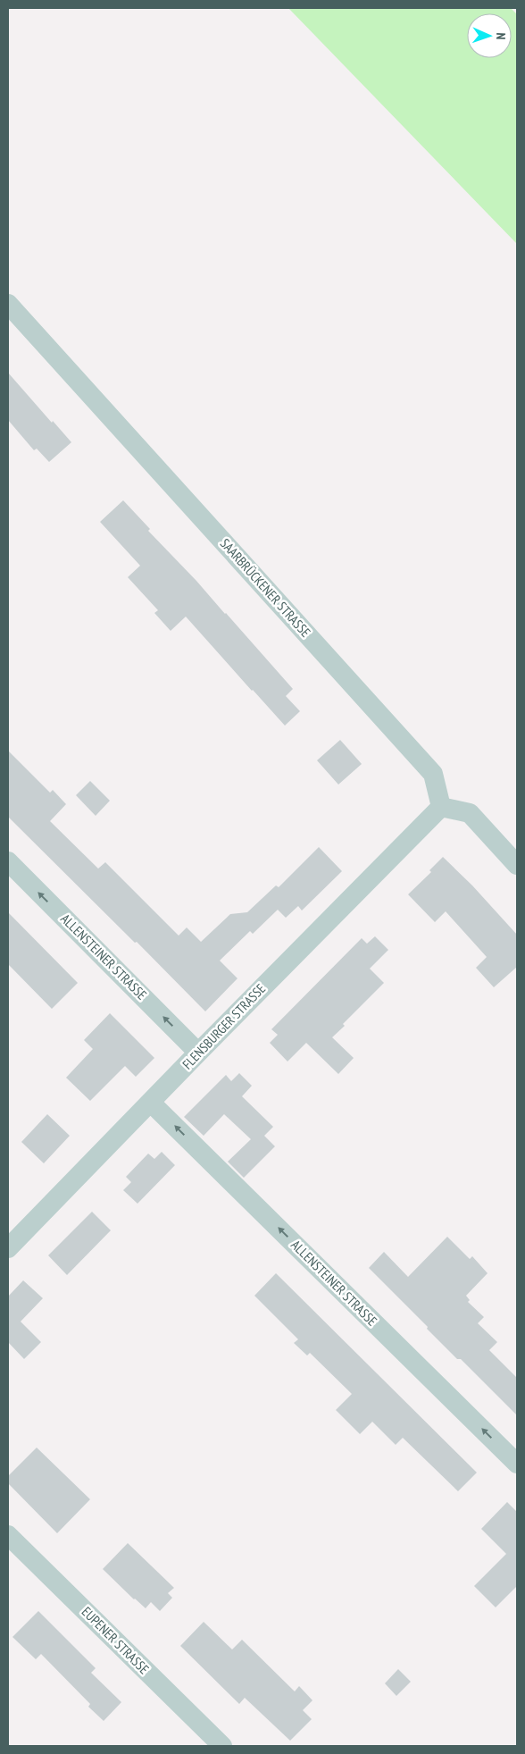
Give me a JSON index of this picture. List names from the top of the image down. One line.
{"streets":{"street":["SAARBRÜCKENER STRASSE","ALLENSTEINER STRASSE","FLENSBURGER STRASSE","EUPENER STRASSE"]},"crossings":[["SAARBRÜCKENER STRASSE","FLENSBURGER STRASSE"],["ALLENSTEINER STRASSE","FLENSBURGER STRASSE"]],"one_way":["ALLENSTEINER STRASSE"],"north":"right"}
